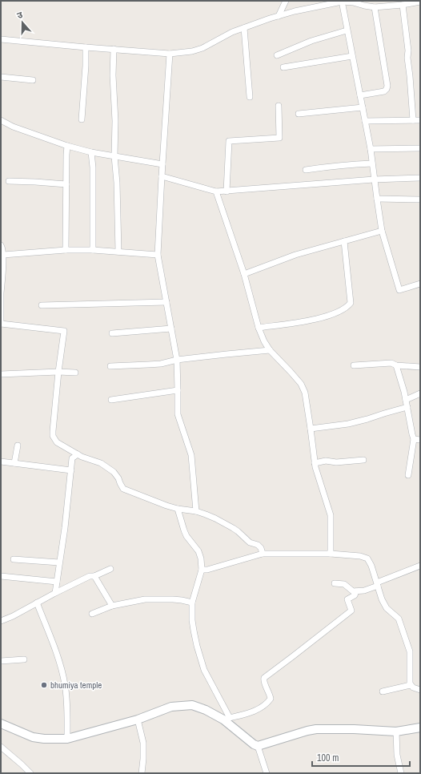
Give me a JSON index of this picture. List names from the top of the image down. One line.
{"places":["bhumiya temple"],"scale_bar":"100 m","north":"top"}
